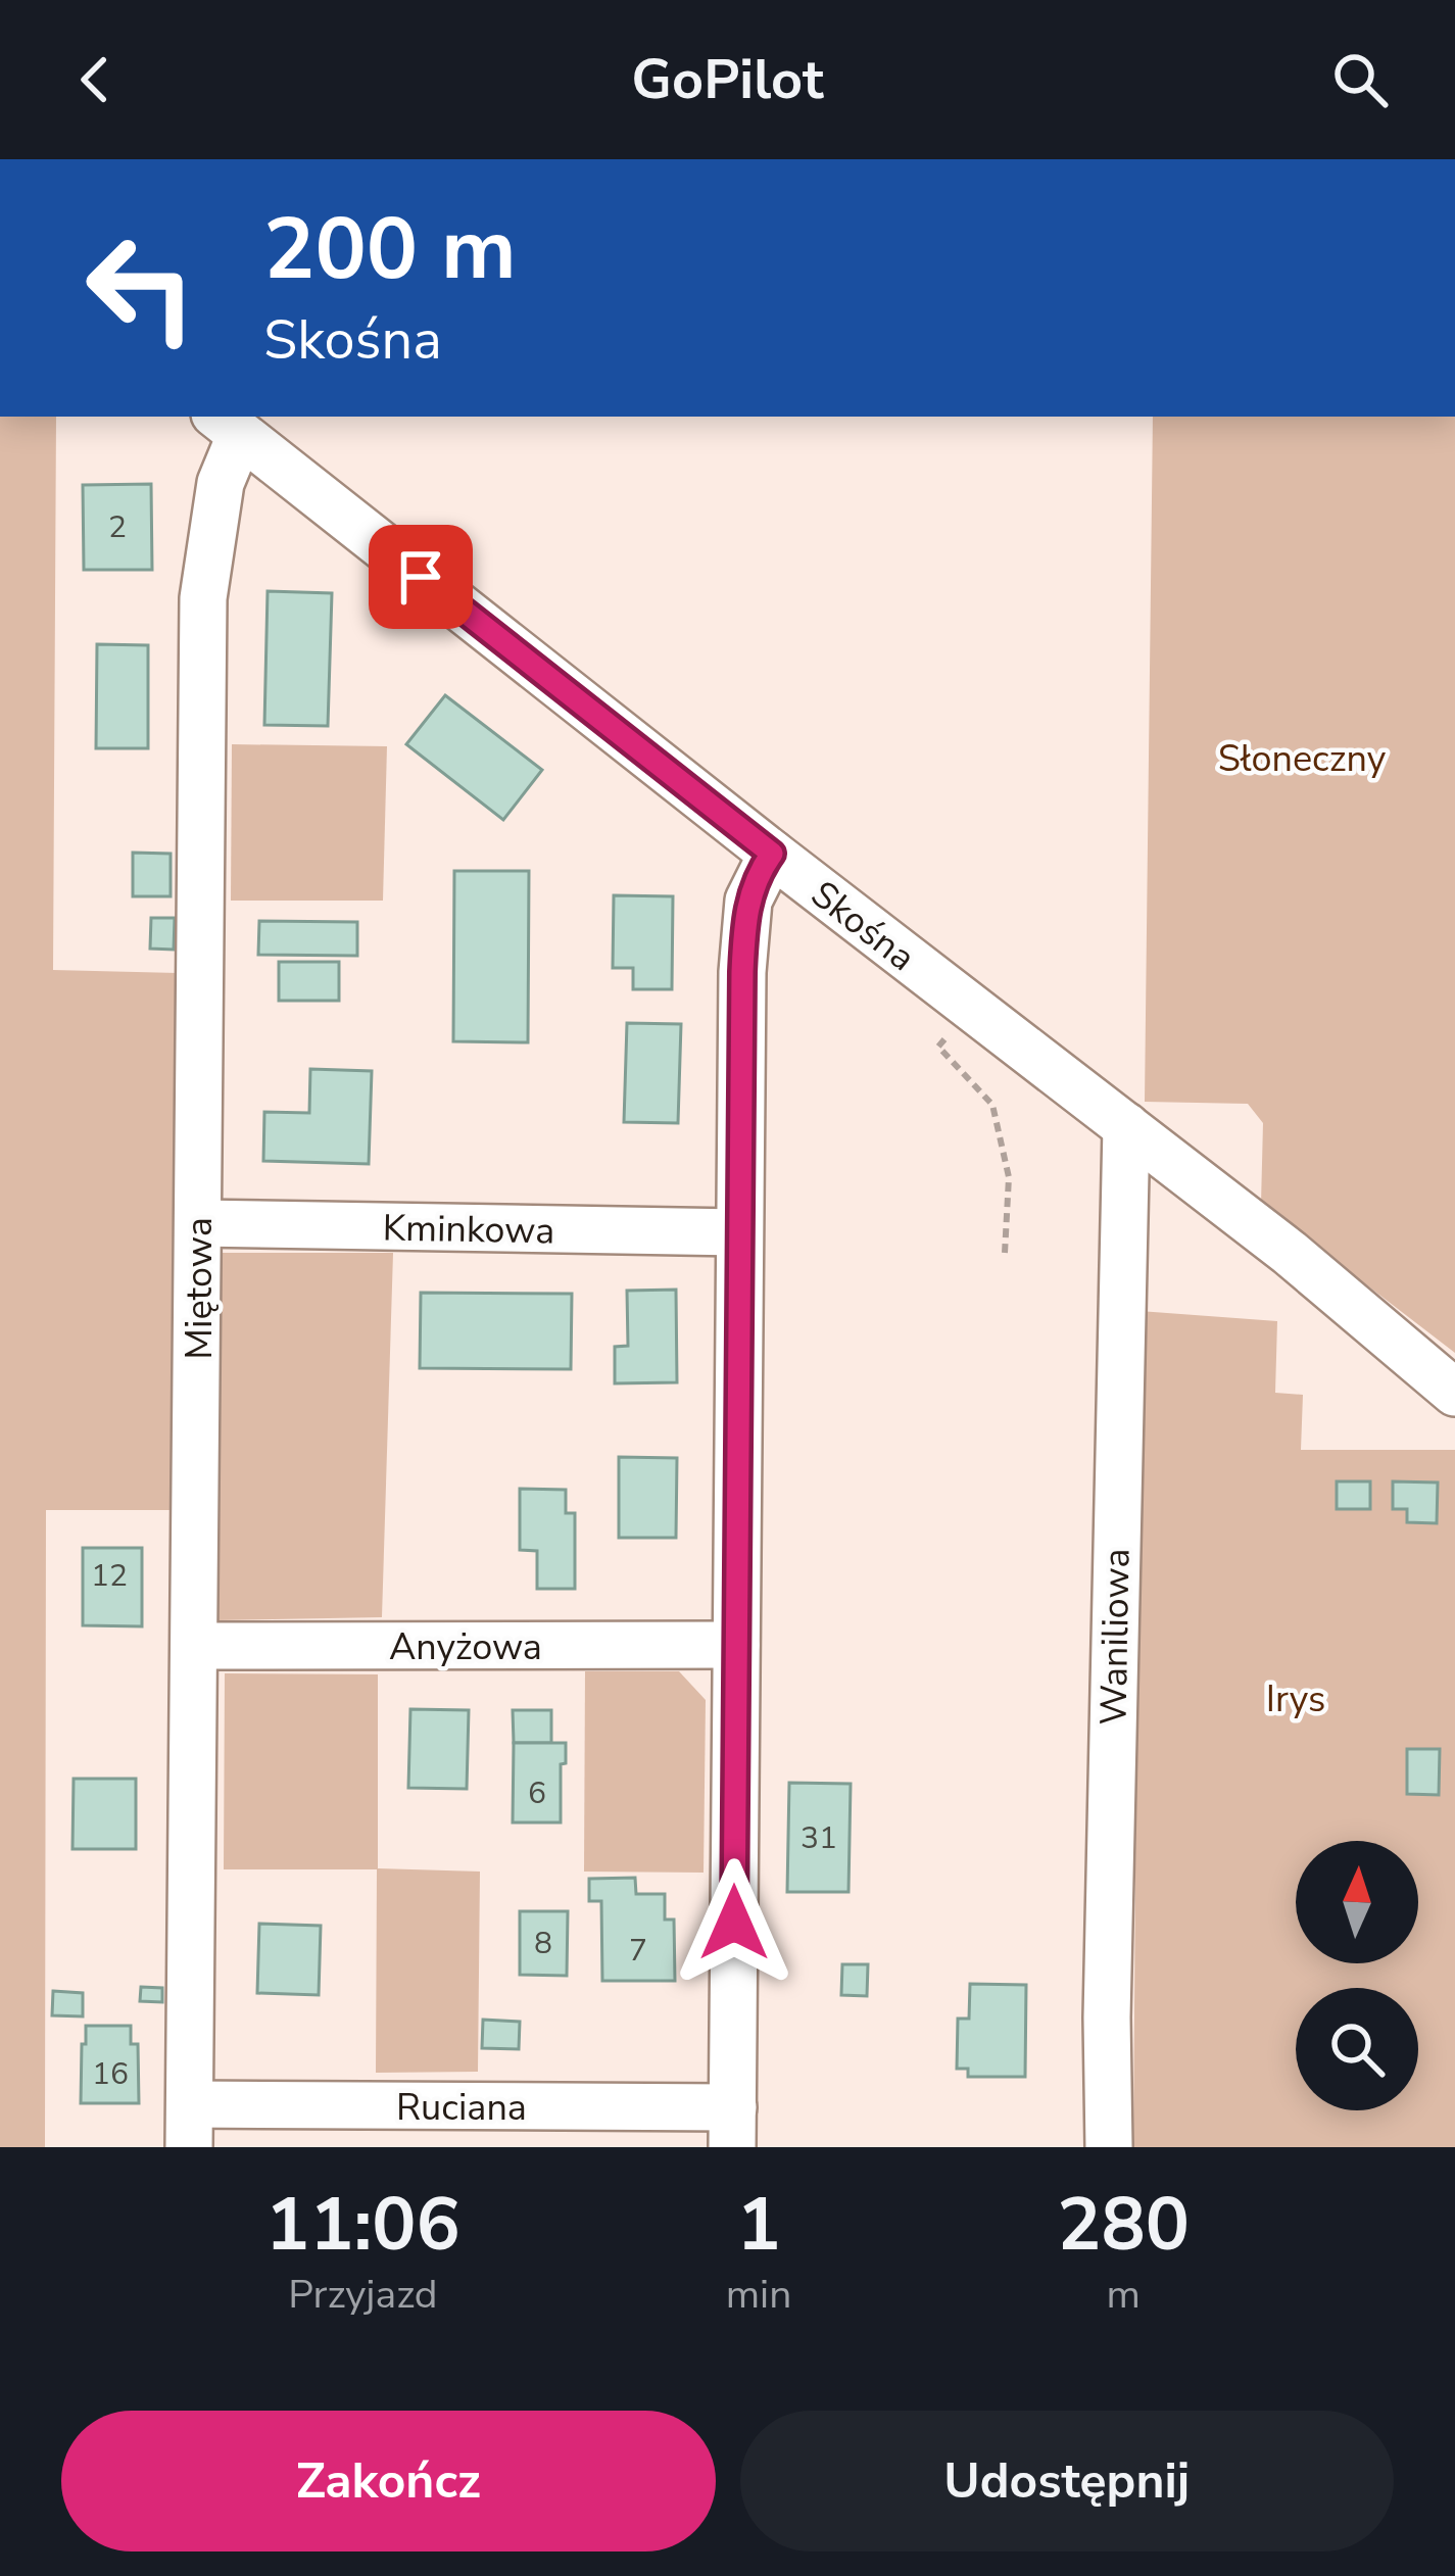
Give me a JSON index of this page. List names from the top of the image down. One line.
{"streets":{"street":["Skośna","Kminkowa","Miętowa","Waniliowa","Anyżowa","Ruciana"]},"crossings":[["Skośna","Miętowa"],["Skośna","Waniliowa"],["Kminkowa","Miętowa"],["Miętowa","Anyżowa"],["Miętowa","Ruciana"]],"parks":["Słoneczny","Irys"],"house_numbers":["2","12","6","31","8","7","16"],"north":"top","page":{"header":"GoPilot","turn":["200 m","Skośna"],"eta":["11:06","Przyjazd","1","min","280","m"],"buttons":["Zakończ","Udostępnij"]}}
